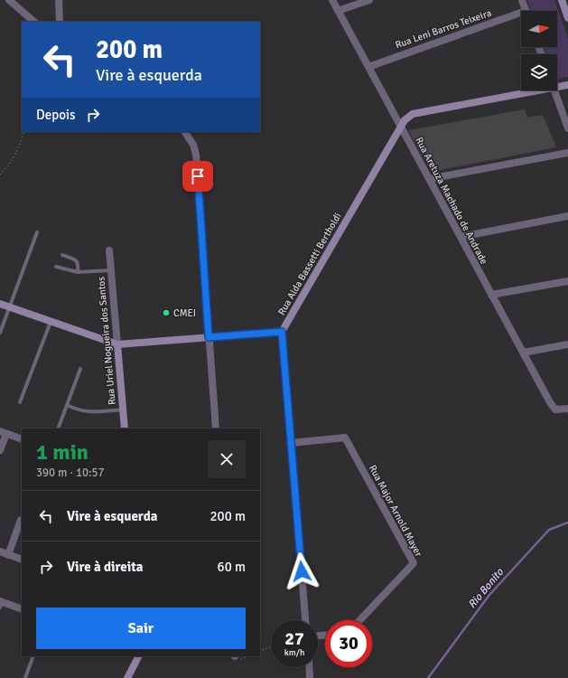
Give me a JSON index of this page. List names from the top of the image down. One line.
{"streets":{"street":["Rua Leni Barros Teixeira","Rua Aretuza Machado de Andrade","Rua Alda Bassetti Bertholdi","Rua Uriel Nogueira dos Santos","Rua Major Arnold Mayer"]},"crossings":[["Rua Leni Barros Teixeira","Rua Aretuza Machado de Andrade"],["Rua Aretuza Machado de Andrade","Rua Alda Bassetti Bertholdi"]],"water":["Rio Bonito"],"places":["CMEI"],"north":"right","page":{"turn":["200 m","Vire à esquerda"],"then":"Depois","heading":["1 min","390 m · 10:57"],"list":[{"name":"Vire à esquerda","value":"200 m"},{"name":"Vire à direita","value":"60 m"}],"buttons":"Sair","speed":"27 km/h","limit":"30"}}
